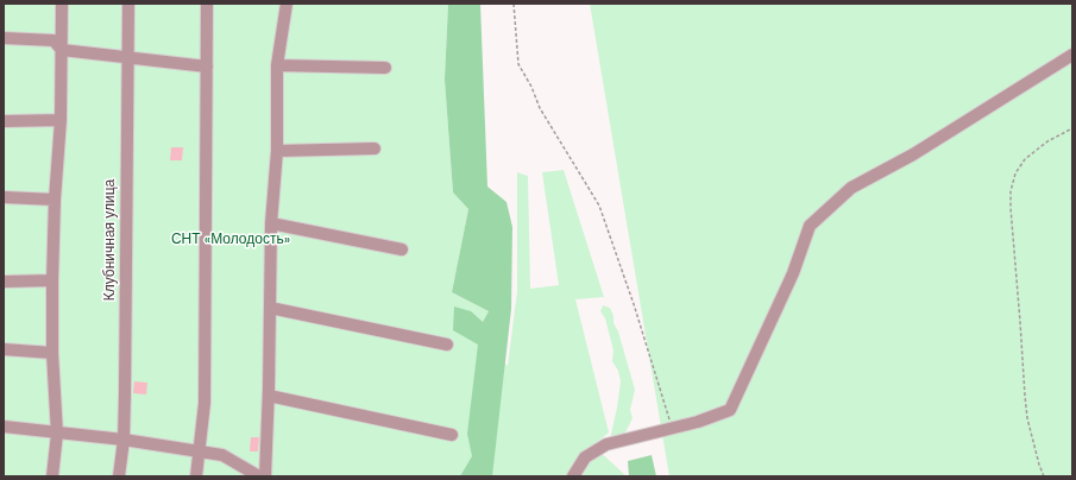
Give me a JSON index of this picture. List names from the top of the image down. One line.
{"streets":{"street":["Клубничная улица"]},"parks":["СНТ «Молодость»"]}
